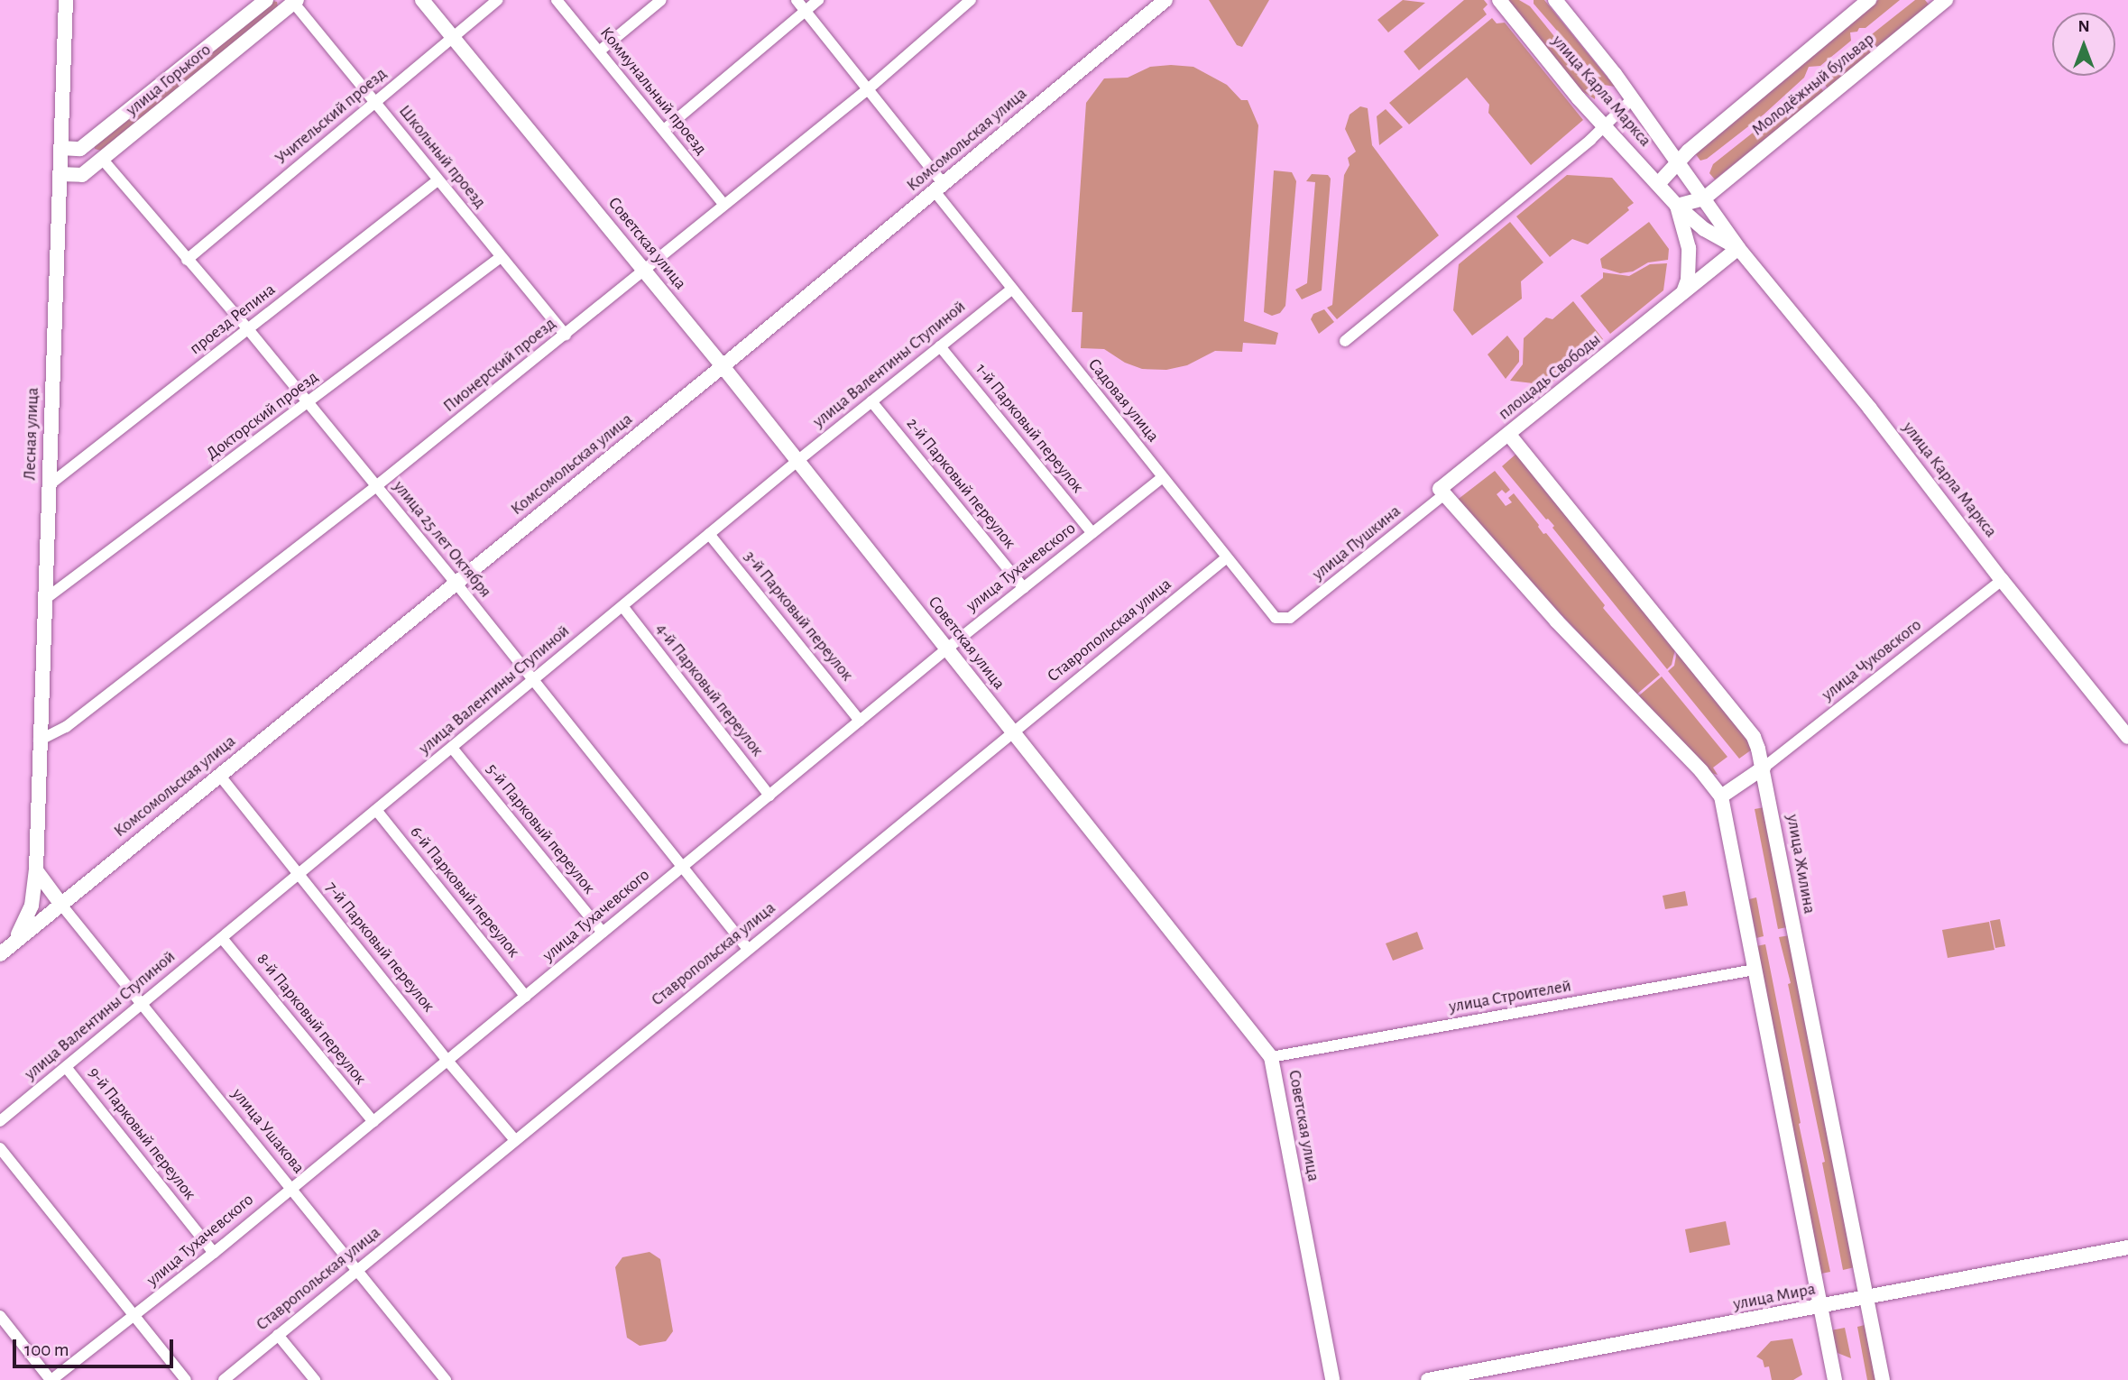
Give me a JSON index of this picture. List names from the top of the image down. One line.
{"streets":{"main road":["улица Горького","Молодёжный бульвар","улица Карла Маркса","Комсомольская улица","Советская улица","площадь Свободы","Лесная улица","улица Жилина","улица Мира"],"street":["Коммунальный проезд","Учительский проезд","Школьный проезд","проезд Репина","улица Валентины Ступиной","Пионерский проезд","Садовая улица","Докторский проезд","1-й Парковый переулок","2-й Парковый переулок","улица 25 лет Октября","улица Пушкина","улица Тухачевского","3-й Парковый переулок","Ставропольская улица","улица Чуковского","4-й Парковый переулок","5-й Парковый переулок","6-й Парковый переулок","7-й Парковый переулок","улица Строителей","8-й Парковый переулок","улица Ушакова","9-й Парковый переулок"]},"crossings":[["улица Горького","Школьный проезд"],["улица Горького","Лесная улица"],["улица Горького","улица 25 лет Октября"],["Молодёжный бульвар","улица Карла Маркса"],["Коммунальный проезд","Пионерский проезд"],["улица Карла Маркса","площадь Свободы"],["улица Карла Маркса","улица Чуковского"],["Учительский проезд","Школьный проезд"],["Учительский проезд","Советская улица"],["Учительский проезд","улица 25 лет Октября"],["Комсомольская улица","Советская улица"],["Комсомольская улица","Садовая улица"],["Комсомольская улица","Лесная улица"],["Комсомольская улица","улица 25 лет Октября"],["Комсомольская улица","7-й Парковый переулок"],["Комсомольская улица","улица Ушакова"],["Школьный проезд","проезд Репина"],["Школьный проезд","Пионерский проезд"],["Школьный проезд","Докторский проезд"],["Советская улица","улица Валентины Ступиной"],["Советская улица","Пионерский проезд"],["Советская улица","улица Тухачевского"],["Советская улица","Ставропольская улица"],["Советская улица","улица Строителей"],["проезд Репина","Лесная улица"],["проезд Репина","улица 25 лет Октября"],["улица Валентины Ступиной","Садовая улица"],["улица Валентины Ступиной","1-й Парковый переулок"],["улица Валентины Ступиной","2-й Парковый переулок"],["улица Валентины Ступиной","улица 25 лет Октября"],["улица Валентины Ступиной","3-й Парковый переулок"],["улица Валентины Ступиной","4-й Парковый переулок"],["улица Валентины Ступиной","5-й Парковый переулок"],["улица Валентины Ступиной","6-й Парковый переулок"],["улица Валентины Ступиной","7-й Парковый переулок"],["улица Валентины Ступиной","8-й Парковый переулок"],["улица Валентины Ступиной","улица Ушакова"],["улица Валентины Ступиной","9-й Парковый переулок"],["Пионерский проезд","Садовая улица"],["Пионерский проезд","Лесная улица"],["Пионерский проезд","улица 25 лет Октября"],["площадь Свободы","улица Пушкина"],["площадь Свободы","улица Жилина"],["Садовая улица","улица Пушкина"],["Садовая улица","улица Тухачевского"],["Садовая улица","Ставропольская улица"],["Докторский проезд","Лесная улица"],["Докторский проезд","улица 25 лет Октября"],["1-й Парковый переулок","улица Тухачевского"],["2-й Парковый переулок","улица Тухачевского"],["улица 25 лет Октября","улица Тухачевского"],["улица 25 лет Октября","Ставропольская улица"],["улица Тухачевского","3-й Парковый переулок"],["улица Тухачевского","4-й Парковый переулок"],["улица Тухачевского","5-й Парковый переулок"],["улица Тухачевского","6-й Парковый переулок"],["улица Тухачевского","7-й Парковый переулок"],["улица Тухачевского","8-й Парковый переулок"],["улица Тухачевского","улица Ушакова"],["улица Тухачевского","9-й Парковый переулок"],["Ставропольская улица","7-й Парковый переулок"],["Ставропольская улица","улица Ушакова"],["улица Чуковского","улица Жилина"],["улица Жилина","улица Мира"]],"scale_bar":"100 m","north":"top"}
